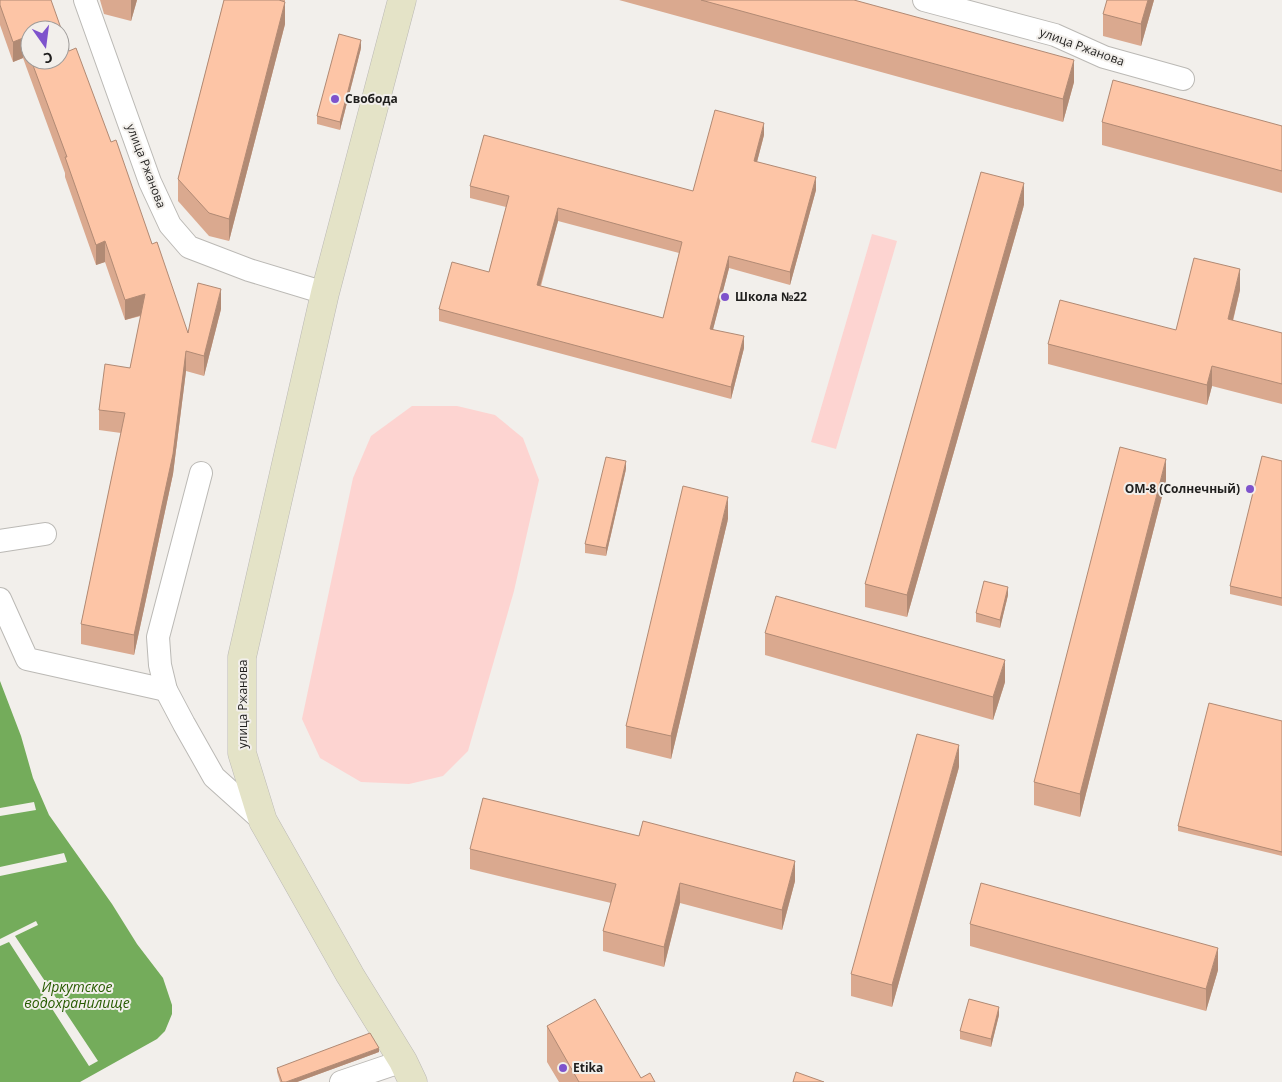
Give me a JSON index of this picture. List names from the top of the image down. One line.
{"streets":{"street":["улица Ржанова"]},"water":["Иркутское водохранилище"],"places":["Свобода","Школа №22","ОМ-8 (Солнечный)","Etika"],"north":"bottom"}
